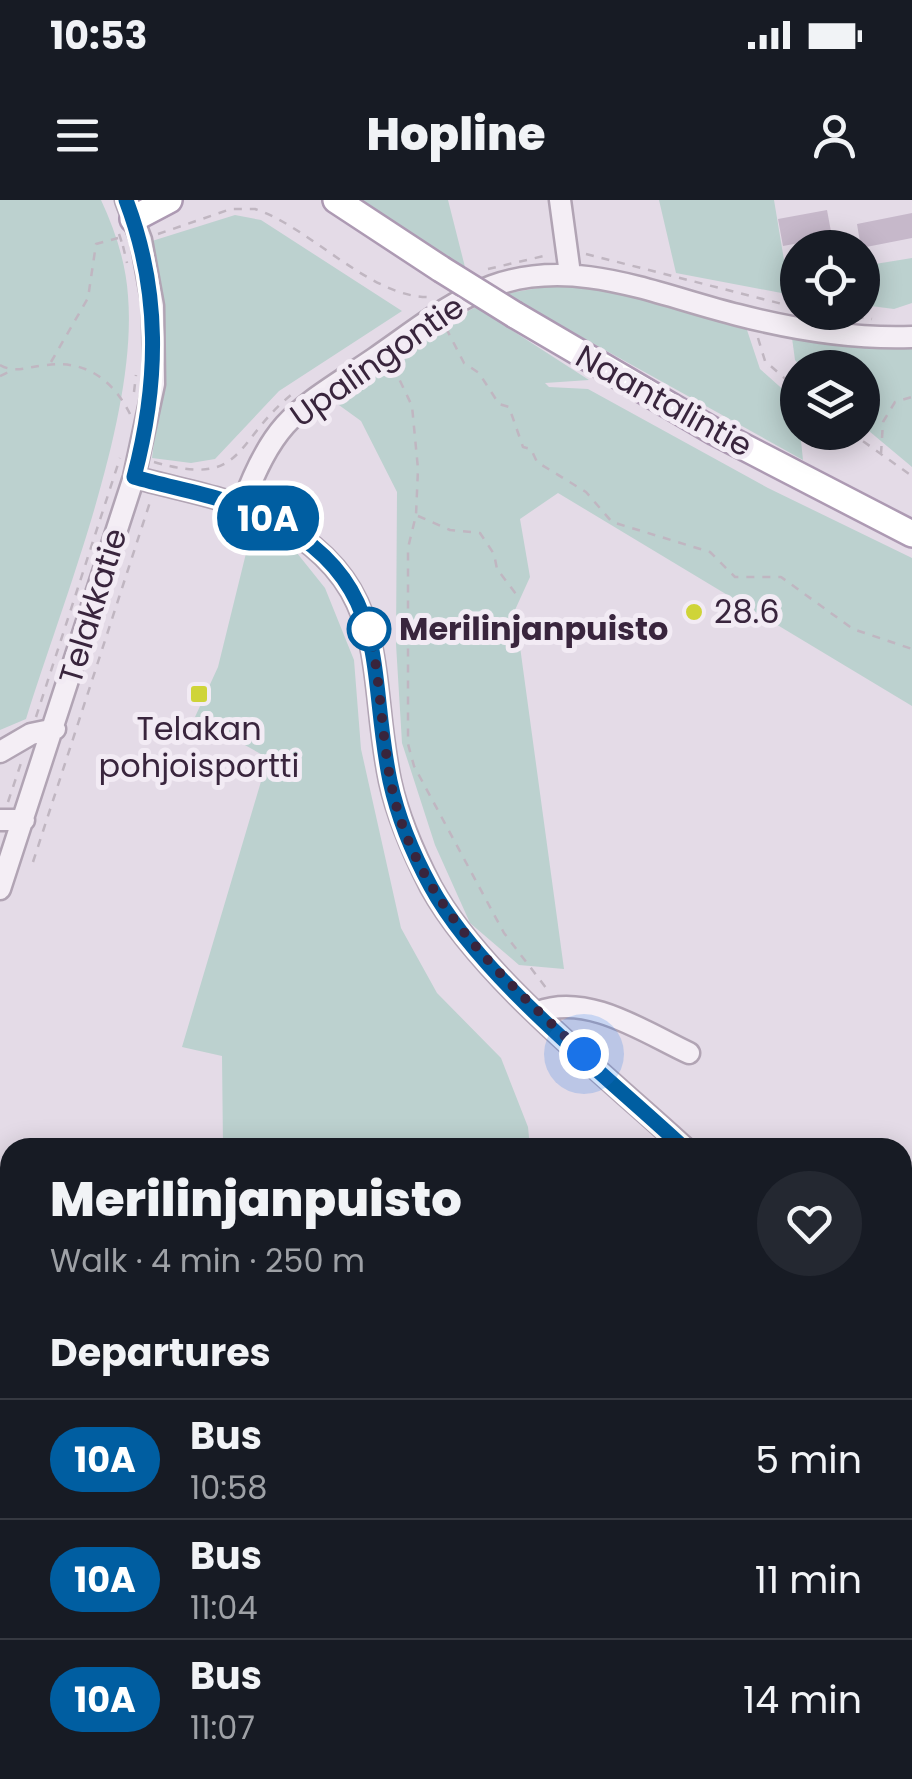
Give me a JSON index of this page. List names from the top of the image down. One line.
{"streets":{"main road":["Naantalintie"],"street":["Upalingontie","Telakkatie"]},"places":{"other":["28.6","Merilinjanpuisto"],"transit":["Telakan pohjoisportti"]},"lines":["bus line 10A"],"page":{"status":"10:53","header":"Hopline","on_map":"10A","heading":[["Merilinjanpuisto","Walk · 4 min · 250 m"],"Departures"],"list":[{"mark":"10A","name":"Bus","note":"10:58","value":"5 min"},{"mark":"10A","name":"Bus","note":"11:04","value":"11 min"},{"mark":"10A","name":"Bus","note":"11:07","value":"14 min"}]}}
